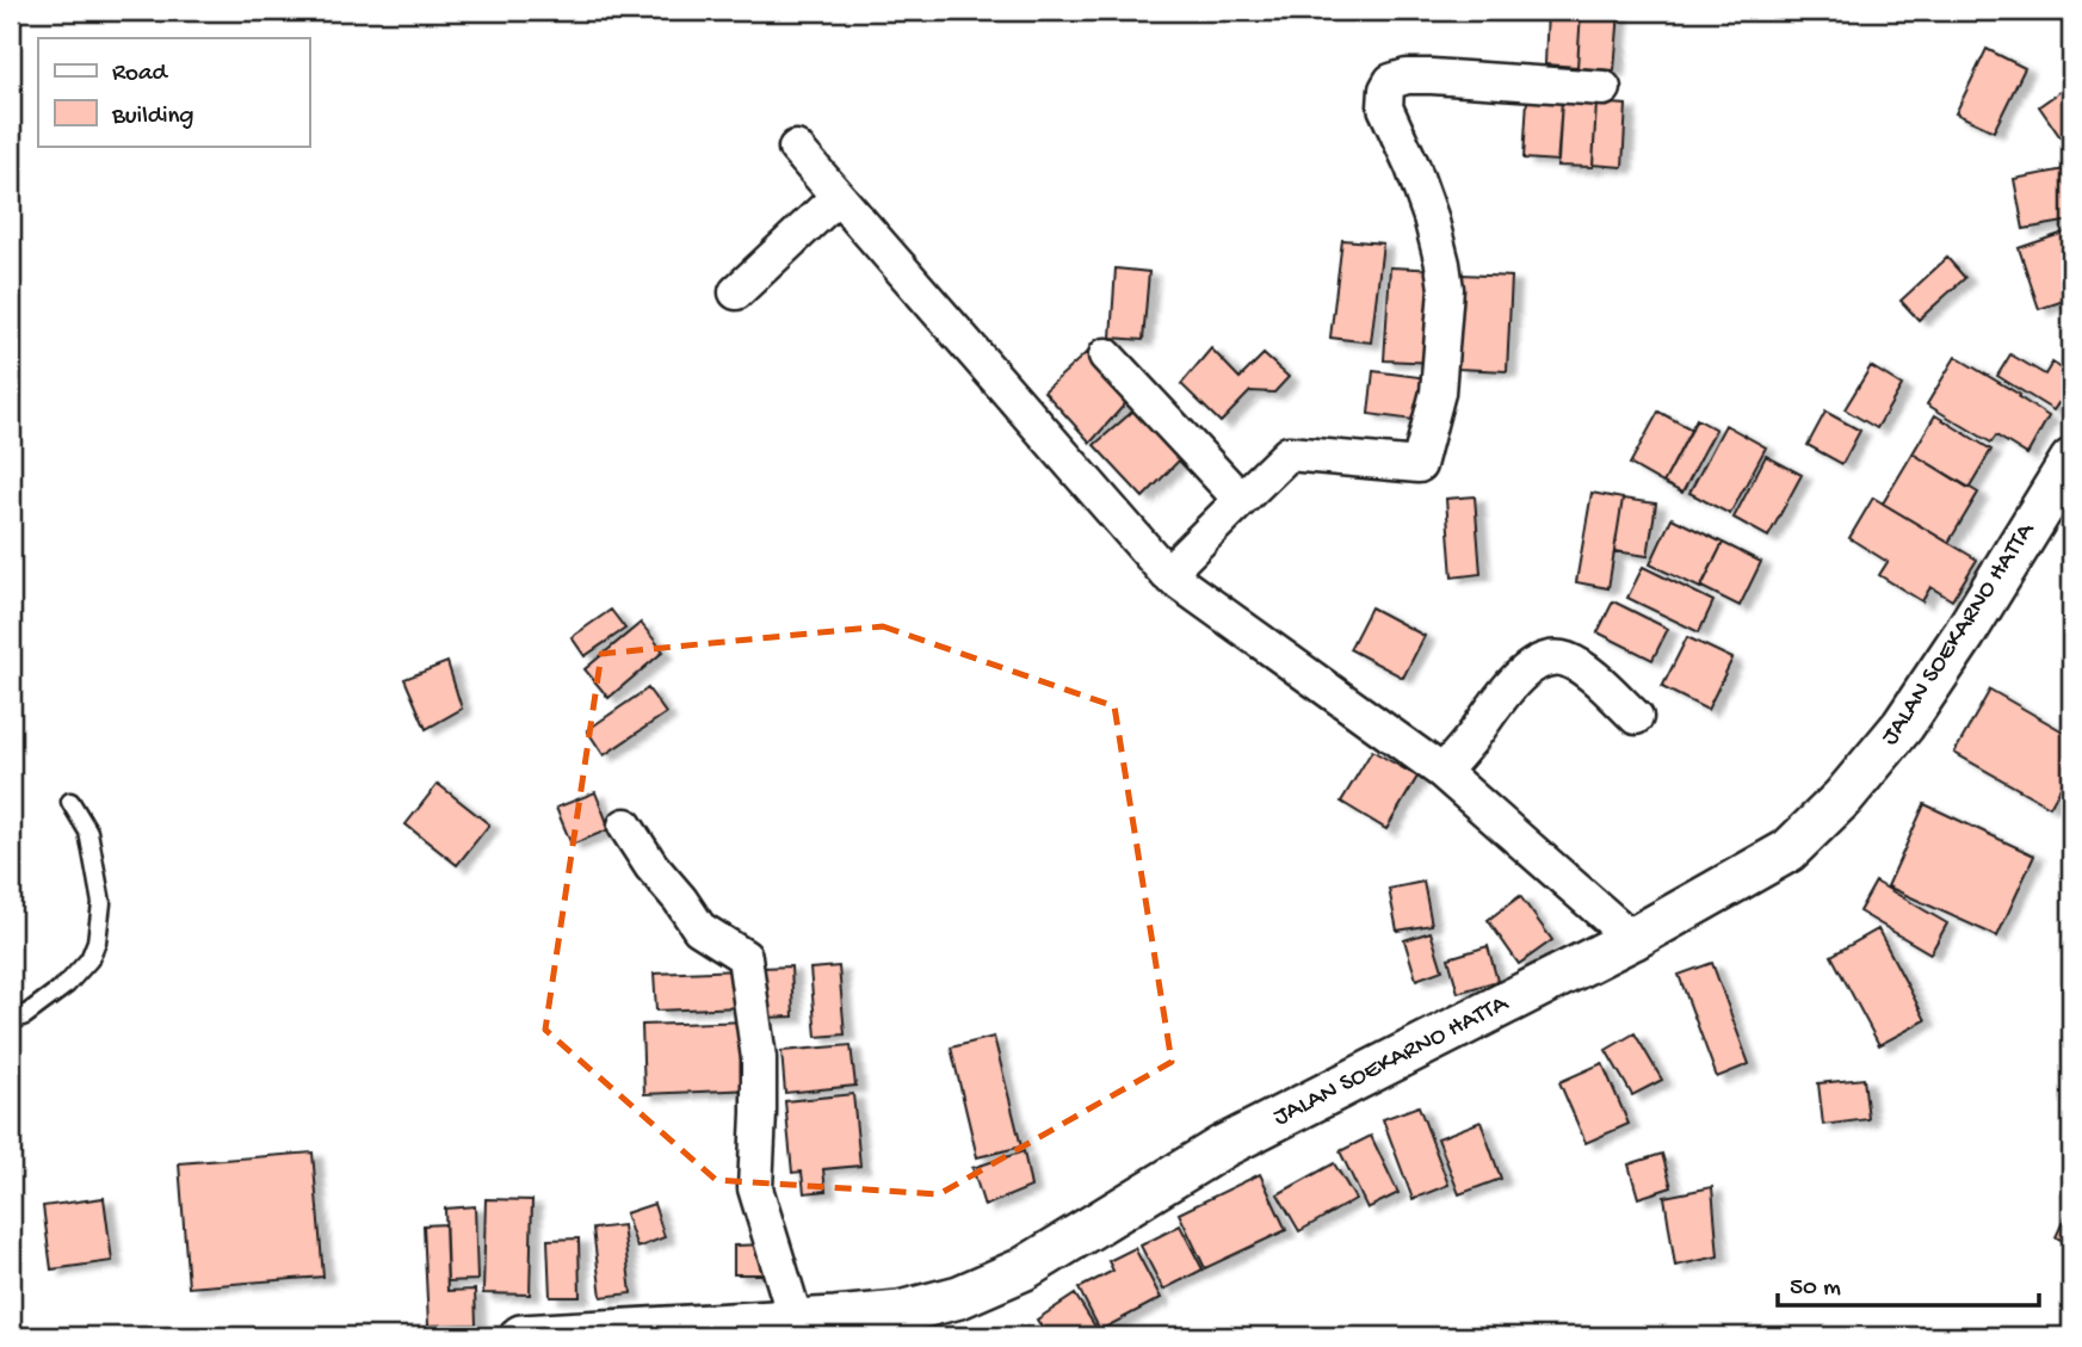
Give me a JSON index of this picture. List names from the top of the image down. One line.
{"streets":{"street":["JALAN SOEKARNO HATTA"]},"legend":["Road","Building"],"scale_bar":"50 m"}
